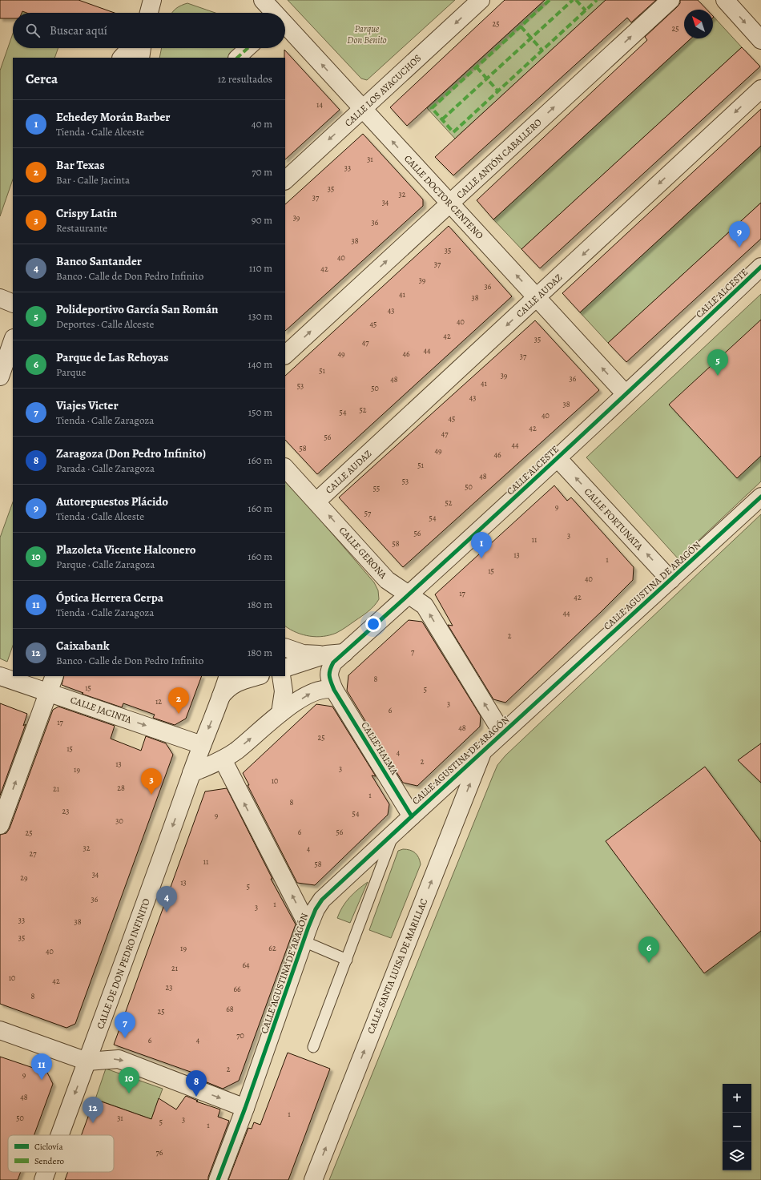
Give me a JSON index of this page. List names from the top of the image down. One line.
{"streets":{"street":["CALLE LOS AYACUCHOS","CALLE ANTÓN CABALLERO","CALLE DOCTOR CENTENO","CALLE ALCESTE","CALLE AUDAZ","CALLE FORTUNATA","CALLE GERONA","CALLE AGUSTINA DE ARAGÓN","CALLE JACINTA","CALLE HALMA","CALLE DE DON PEDRO INFINITO","CALLE SANTA LUISA DE MARILLAC"]},"crossings":[["CALLE LOS AYACUCHOS","CALLE DOCTOR CENTENO"],["CALLE ANTÓN CABALLERO","CALLE DOCTOR CENTENO"],["CALLE DOCTOR CENTENO","CALLE ALCESTE"],["CALLE DOCTOR CENTENO","CALLE AUDAZ"],["CALLE ALCESTE","CALLE FORTUNATA"],["CALLE ALCESTE","CALLE GERONA"],["CALLE ALCESTE","CALLE HALMA"],["CALLE AUDAZ","CALLE GERONA"],["CALLE FORTUNATA","CALLE AGUSTINA DE ARAGÓN"],["CALLE GERONA","CALLE AGUSTINA DE ARAGÓN"],["CALLE AGUSTINA DE ARAGÓN","CALLE HALMA"],["CALLE AGUSTINA DE ARAGÓN","CALLE SANTA LUISA DE MARILLAC"],["CALLE JACINTA","CALLE DE DON PEDRO INFINITO"]],"one_way":["CALLE LOS AYACUCHOS","CALLE ANTÓN CABALLERO","CALLE DOCTOR CENTENO","CALLE AUDAZ","CALLE FORTUNATA","CALLE GERONA","CALLE JACINTA","CALLE DE DON PEDRO INFINITO","CALLE SANTA LUISA DE MARILLAC"],"parks":["Parque Don Benito"],"house_numbers":["25","25","14","31","33","35","32","37","34","39","36","38","35","40","37","42","39","36","41","38","43","40","45","42","35","47","44","49","46","37","51","39","36","48","41","53","50","43","38","52","54","40","45","42","47","56","44","58","49","46","51","48","53","50","55","52","9","57","54","56","3","11","58","13","1","15","40","17","42","44","2","7","8","15","5","12","3","6","17","48","25","15","4","2","13","3","19","10","28","21","1","8","23","54","9","30","6","56","25","32","4","27","11","58","34","29","13","5","36","1","3","33","38","35","19","62","40","64","21","10","42","23","66","8","68","25","70","6","4","2","9","48","1","50","31","3","5","1","76"],"legend":["Ciclovía","Sendero"],"north":"top left","page":{"search":"Buscar aquí","heading":["Cerca","12 resultados"],"list":[{"mark":"1","name":"Echedey Morán Barber","note":"Tienda · Calle Alceste","value":"40 m"},{"mark":"2","name":"Bar Texas","note":"Bar · Calle Jacinta","value":"70 m"},{"mark":"3","name":"Crispy Latin","note":"Restaurante","value":"90 m"},{"mark":"4","name":"Banco Santander","note":"Banco · Calle de Don Pedro Infinito","value":"110 m"},{"mark":"5","name":"Polideportivo García San Román","note":"Deportes · Calle Alceste","value":"130 m"},{"mark":"6","name":"Parque de Las Rehoyas","note":"Parque","value":"140 m"},{"mark":"7","name":"Viajes Victer","note":"Tienda · Calle Zaragoza","value":"150 m"},{"mark":"8","name":"Zaragoza (Don Pedro Infinito)","note":"Parada · Calle Zaragoza","value":"160 m"},{"mark":"9","name":"Autorepuestos Plácido","note":"Tienda · Calle Alceste","value":"160 m"},{"mark":"10","name":"Plazoleta Vicente Halconero","note":"Parque · Calle Zaragoza","value":"160 m"},{"mark":"11","name":"Óptica Herrera Cerpa","note":"Tienda · Calle Zaragoza","value":"180 m"},{"mark":"12","name":"Caixabank","note":"Banco · Calle de Don Pedro Infinito","value":"180 m"}],"pins":["9","5","1","2","3","4","6","7","11","10","8","12"],"map_buttons":["+","−"]}}
